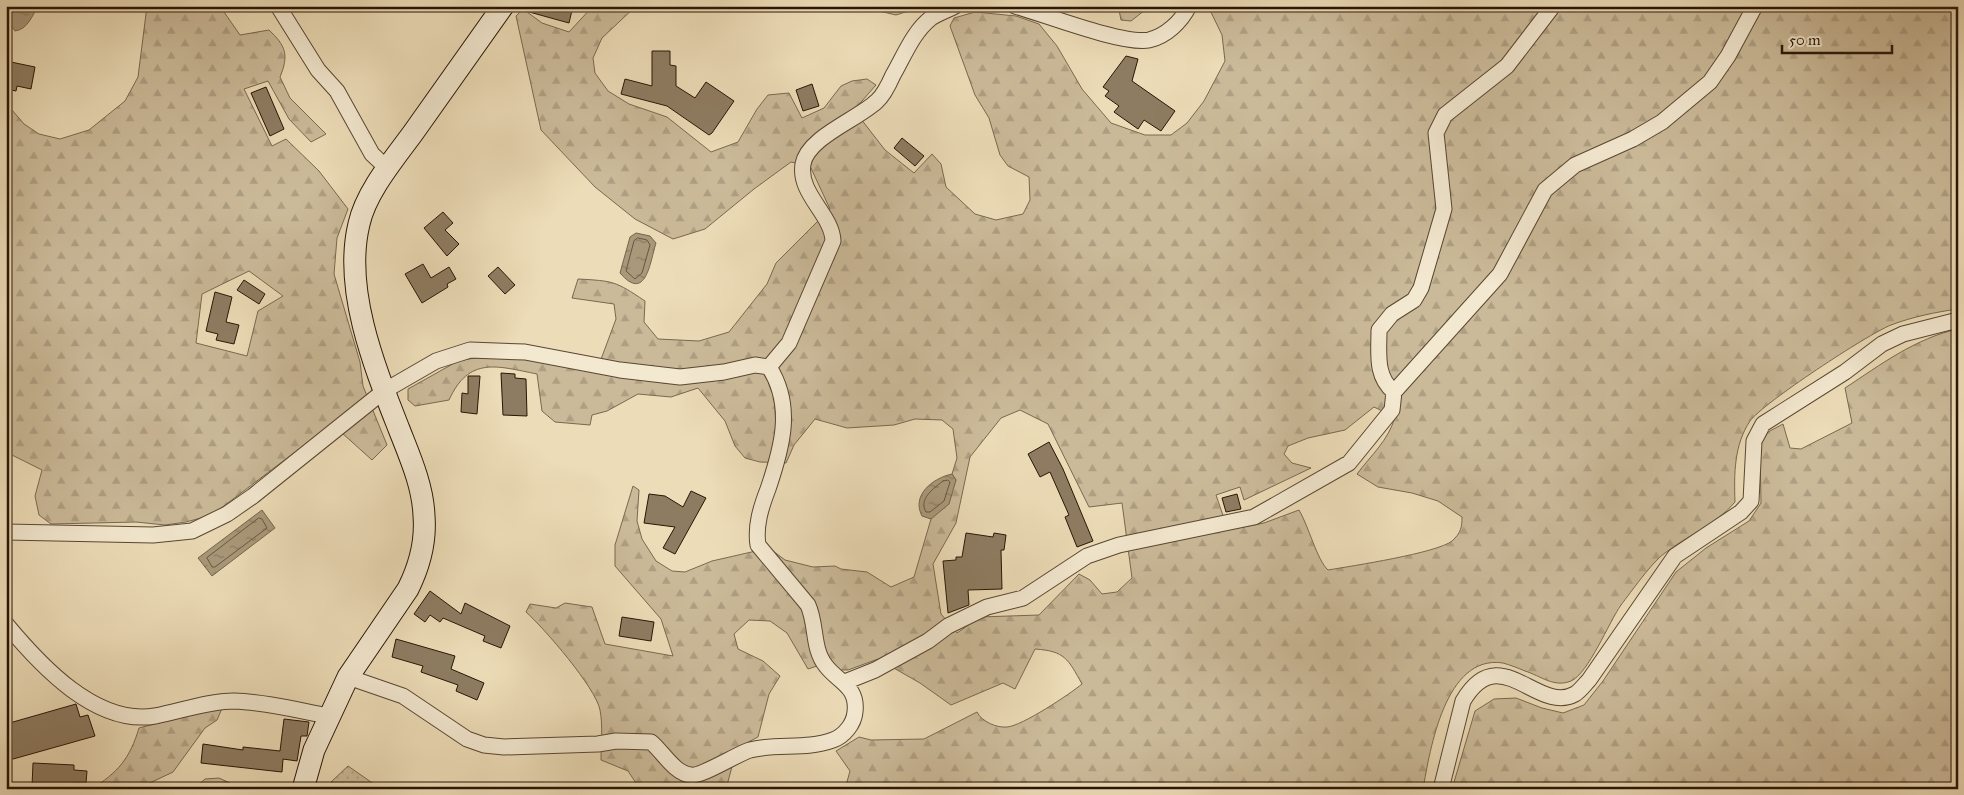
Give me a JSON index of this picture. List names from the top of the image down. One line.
{"scale_bar":"50 m"}
